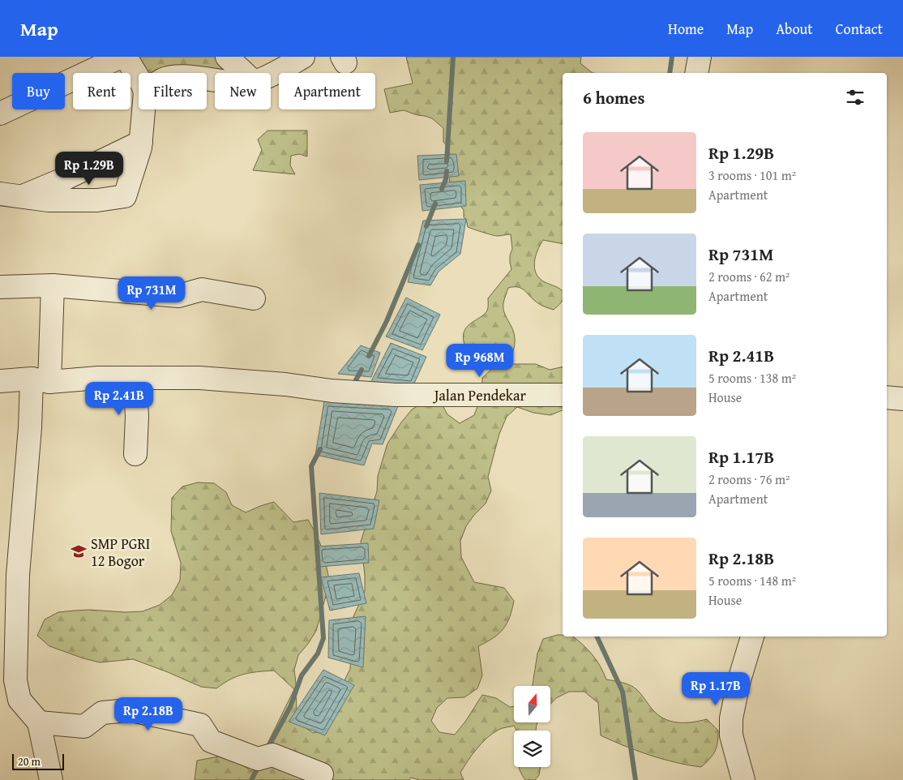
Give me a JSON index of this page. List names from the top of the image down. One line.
{"streets":{"street":["Jalan Pendekar"]},"places":{"school or university":["SMP PGRI 12 Bogor"]},"scale_bar":"20 m","north":"top","page":{"header":"Map","nav":["Home","Map","About","Contact"],"chip":["Buy","Rent","Filters","New","Apartment"],"heading":"6 homes","list":[{"name":"Rp 1.29B","note":"3 rooms · 101 m² · Apartment"},{"name":"Rp 731M","note":"2 rooms · 62 m² · Apartment"},{"name":"Rp 2.41B","note":"5 rooms · 138 m² · House"},{"name":"Rp 1.17B","note":"2 rooms · 76 m² · Apartment"},{"name":"Rp 2.18B","note":"5 rooms · 148 m² · House"}],"price":["Rp 1.29B","Rp 731M","Rp 968M","Rp 2.41B","Rp 1.17B","Rp 2.18B"],"scale":"20 m"}}
